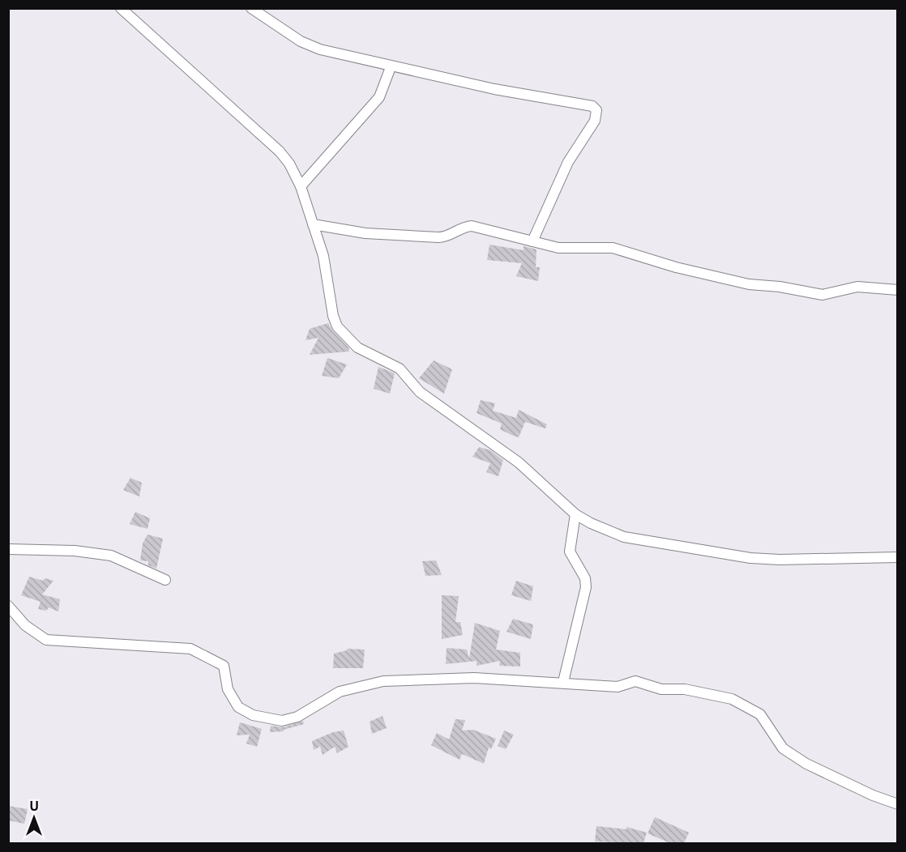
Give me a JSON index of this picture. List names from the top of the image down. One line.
{"north":"top"}
